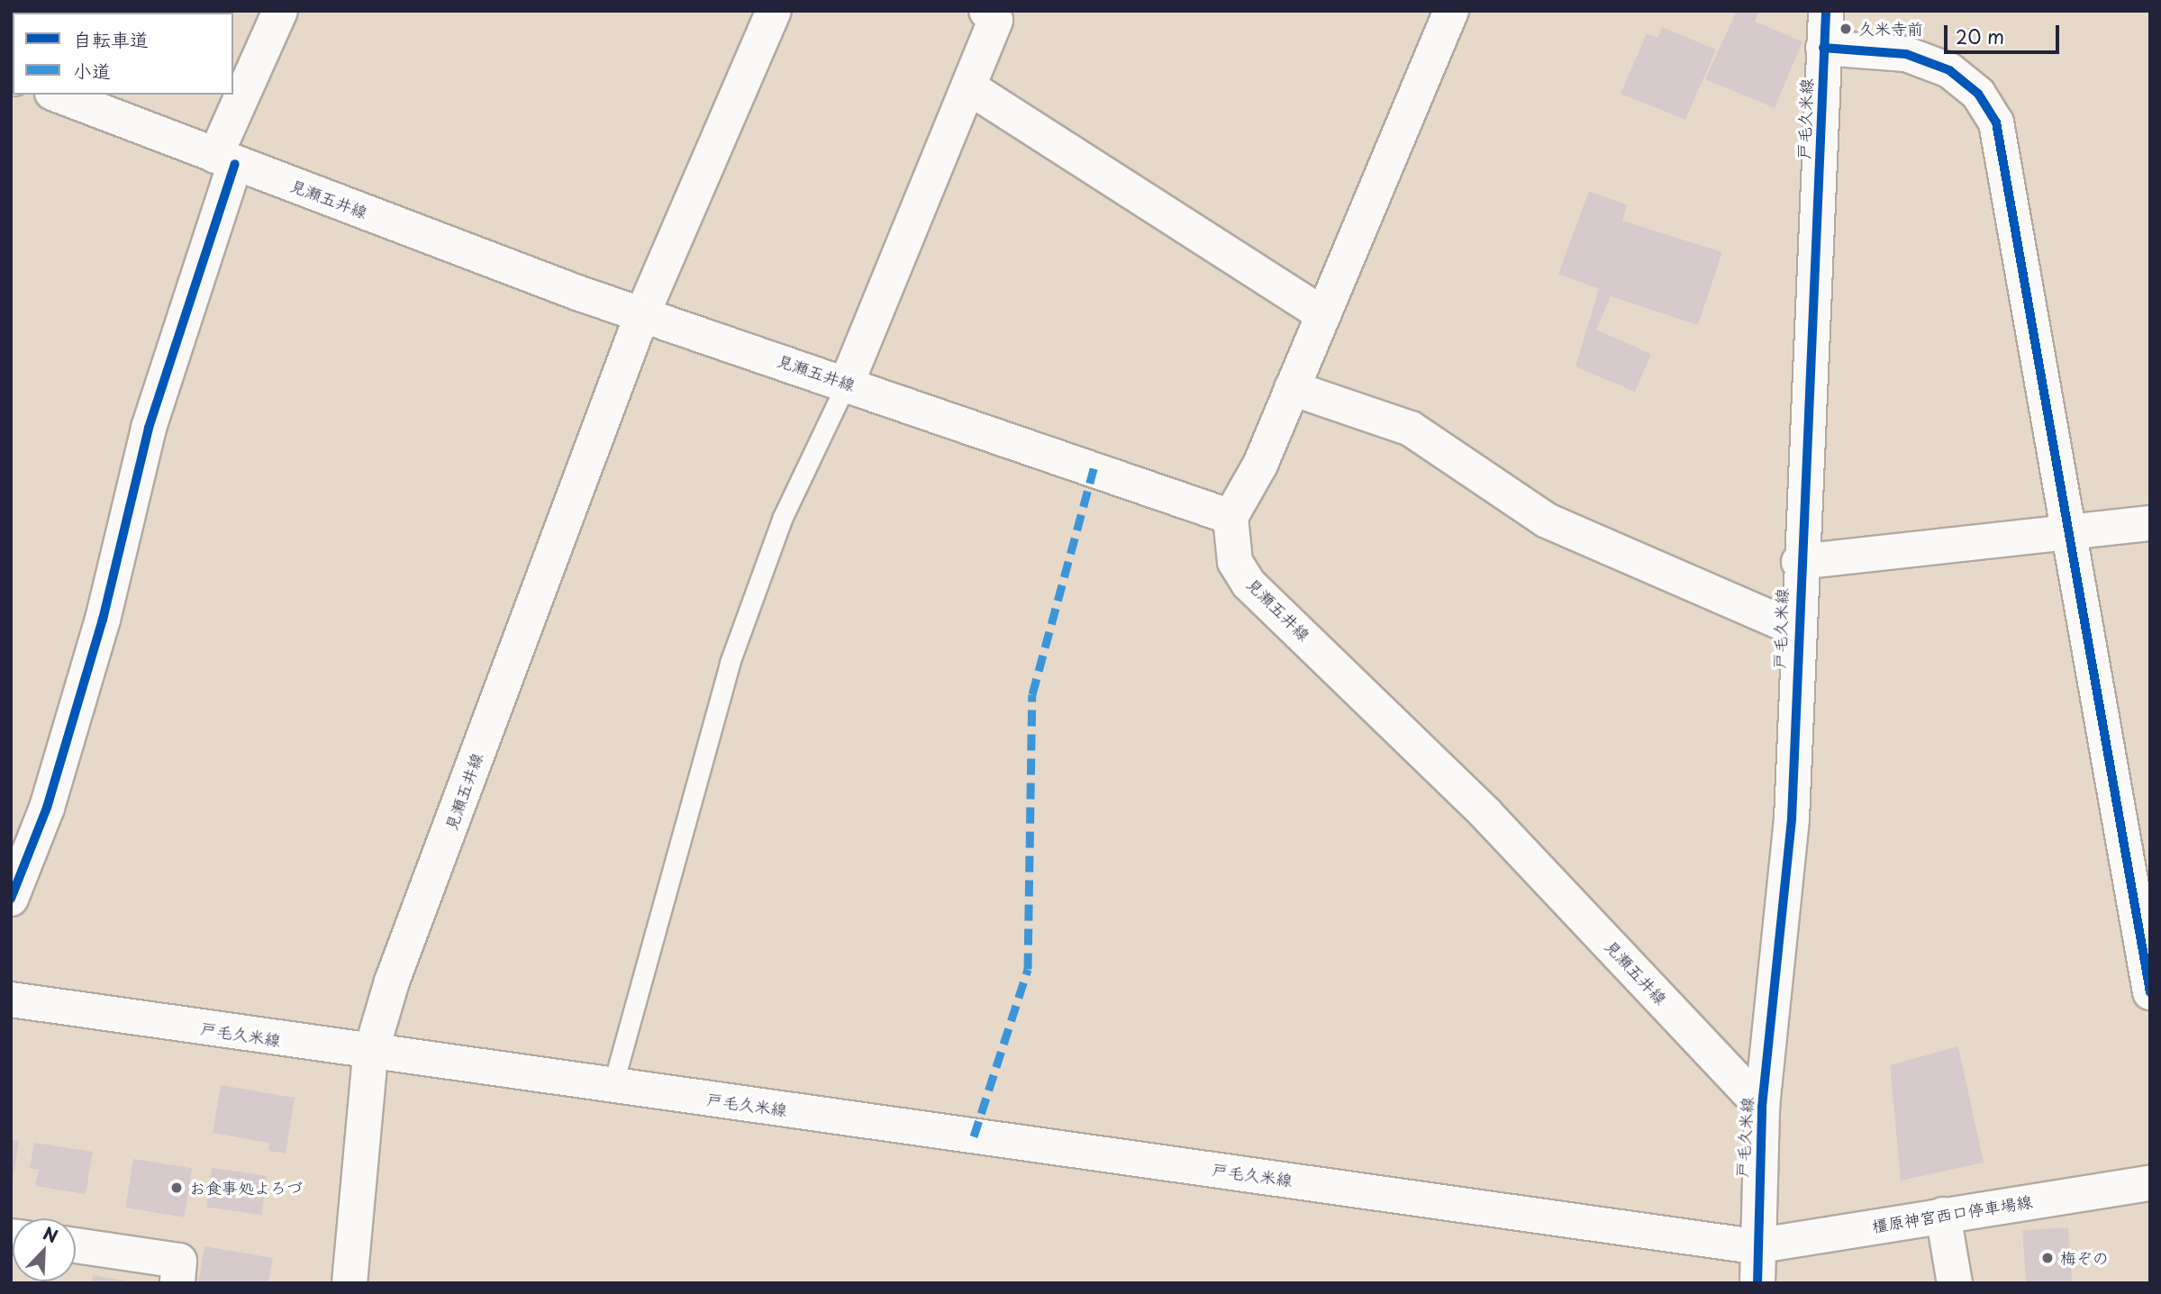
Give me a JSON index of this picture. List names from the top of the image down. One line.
{"streets":{"main road":["戸毛久米線","見瀬五井線","橿原神宮西口停車場線"]},"crossings":[["戸毛久米線","見瀬五井線"],["戸毛久米線","橿原神宮西口停車場線"]],"places":["久米寺前","お食事処よろづ","梅ぞの"],"legend":["自転車道","小道"],"scale_bar":"20 m","north":"top right"}
